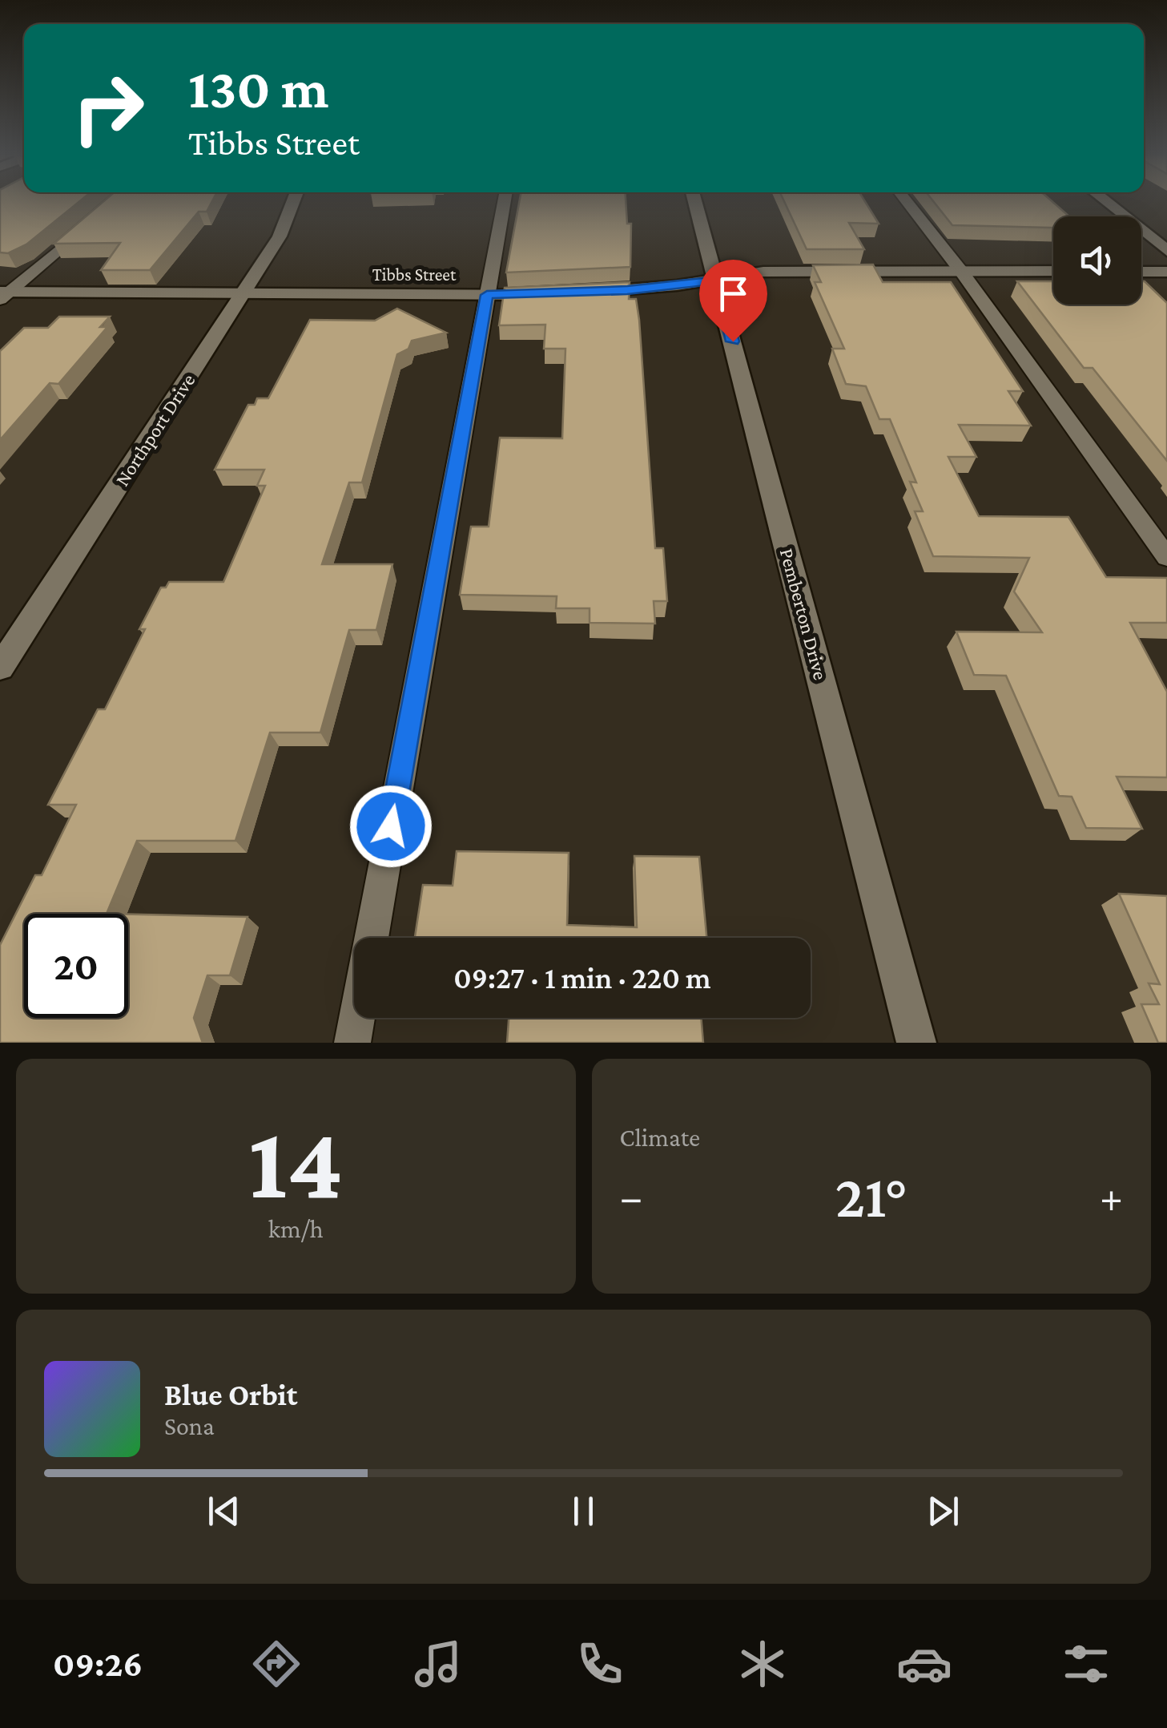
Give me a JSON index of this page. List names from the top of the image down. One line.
{"streets":{"street":["Tibbs Street","Northport Drive","Pemberton Drive"]},"crossings":[["Tibbs Street","Northport Drive"]],"page":{"turn":["130 m","Tibbs Street"],"limit":"20","trip":"09:27 · 1 min · 220 m","tile":[["14","km/h"],"Climate"],"heat":["−","21°","+"],"song":["Blue Orbit","Sona"],"tabs":"09:26"}}
